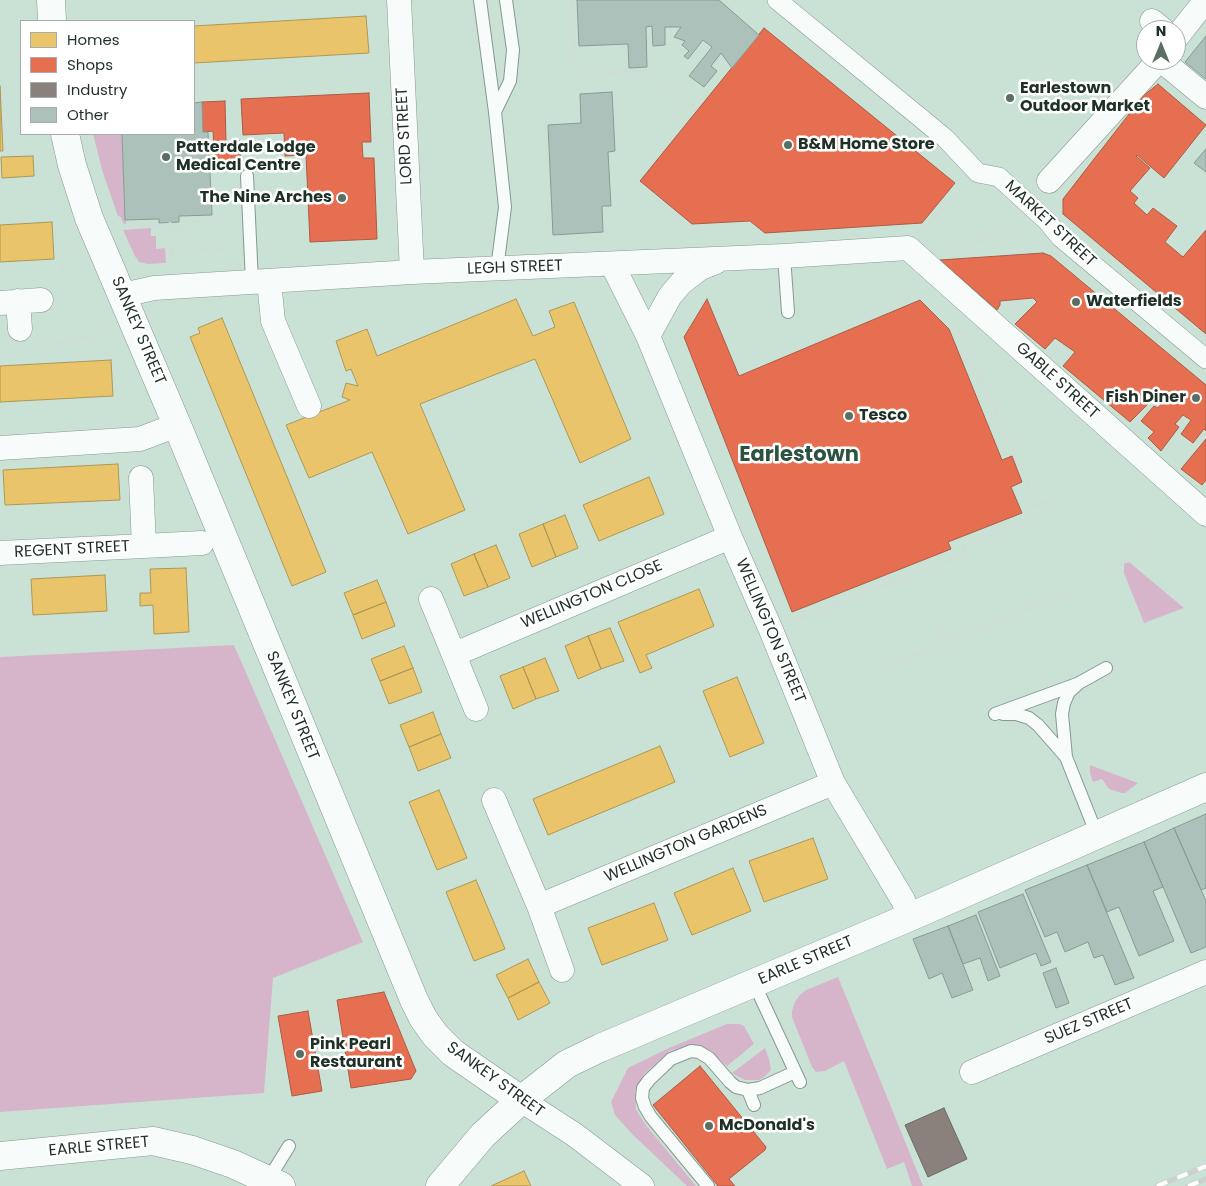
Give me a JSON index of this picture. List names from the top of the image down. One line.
{"streets":{"street":["LORD STREET","MARKET STREET","LEGH STREET","SANKEY STREET","GABLE STREET","REGENT STREET","WELLINGTON CLOSE","WELLINGTON STREET","WELLINGTON GARDENS","EARLE STREET","SUEZ STREET"]},"crossings":[["LORD STREET","LEGH STREET"],["LEGH STREET","SANKEY STREET"],["LEGH STREET","GABLE STREET"],["LEGH STREET","WELLINGTON STREET"],["SANKEY STREET","EARLE STREET"],["WELLINGTON CLOSE","WELLINGTON STREET"],["WELLINGTON STREET","WELLINGTON GARDENS"],["WELLINGTON STREET","EARLE STREET"]],"districts":["Earlestown"],"places":["Earlestown Outdoor Market","B&M Home Store","Patterdale Lodge Medical Centre","The Nine Arches","Waterfields","Fish Diner","Tesco","Pink Pearl Restaurant","McDonald's"],"legend":["Homes","Shops","Industry","Other"],"north":"top"}
